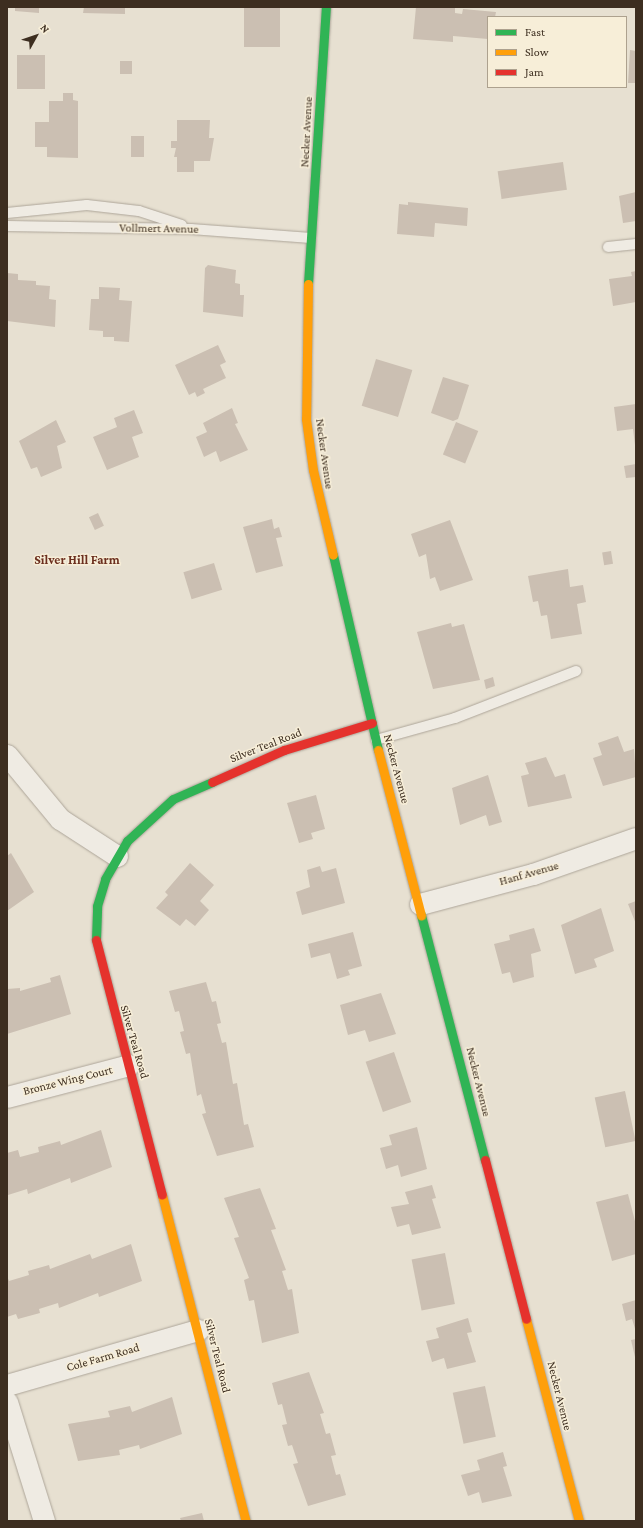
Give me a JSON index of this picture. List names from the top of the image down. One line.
{"streets":{"street":["Necker Avenue","Silver Teal Road","Hanf Avenue","Bronze Wing Court","Cole Farm Road"],"lane":["Vollmert Avenue"]},"crossings":[["Necker Avenue","Vollmert Avenue"],["Necker Avenue","Silver Teal Road"],["Necker Avenue","Hanf Avenue"],["Silver Teal Road","Bronze Wing Court"],["Silver Teal Road","Cole Farm Road"]],"districts":["Silver Hill Farm"],"legend":["Fast","Slow","Jam"],"north":"top right"}
